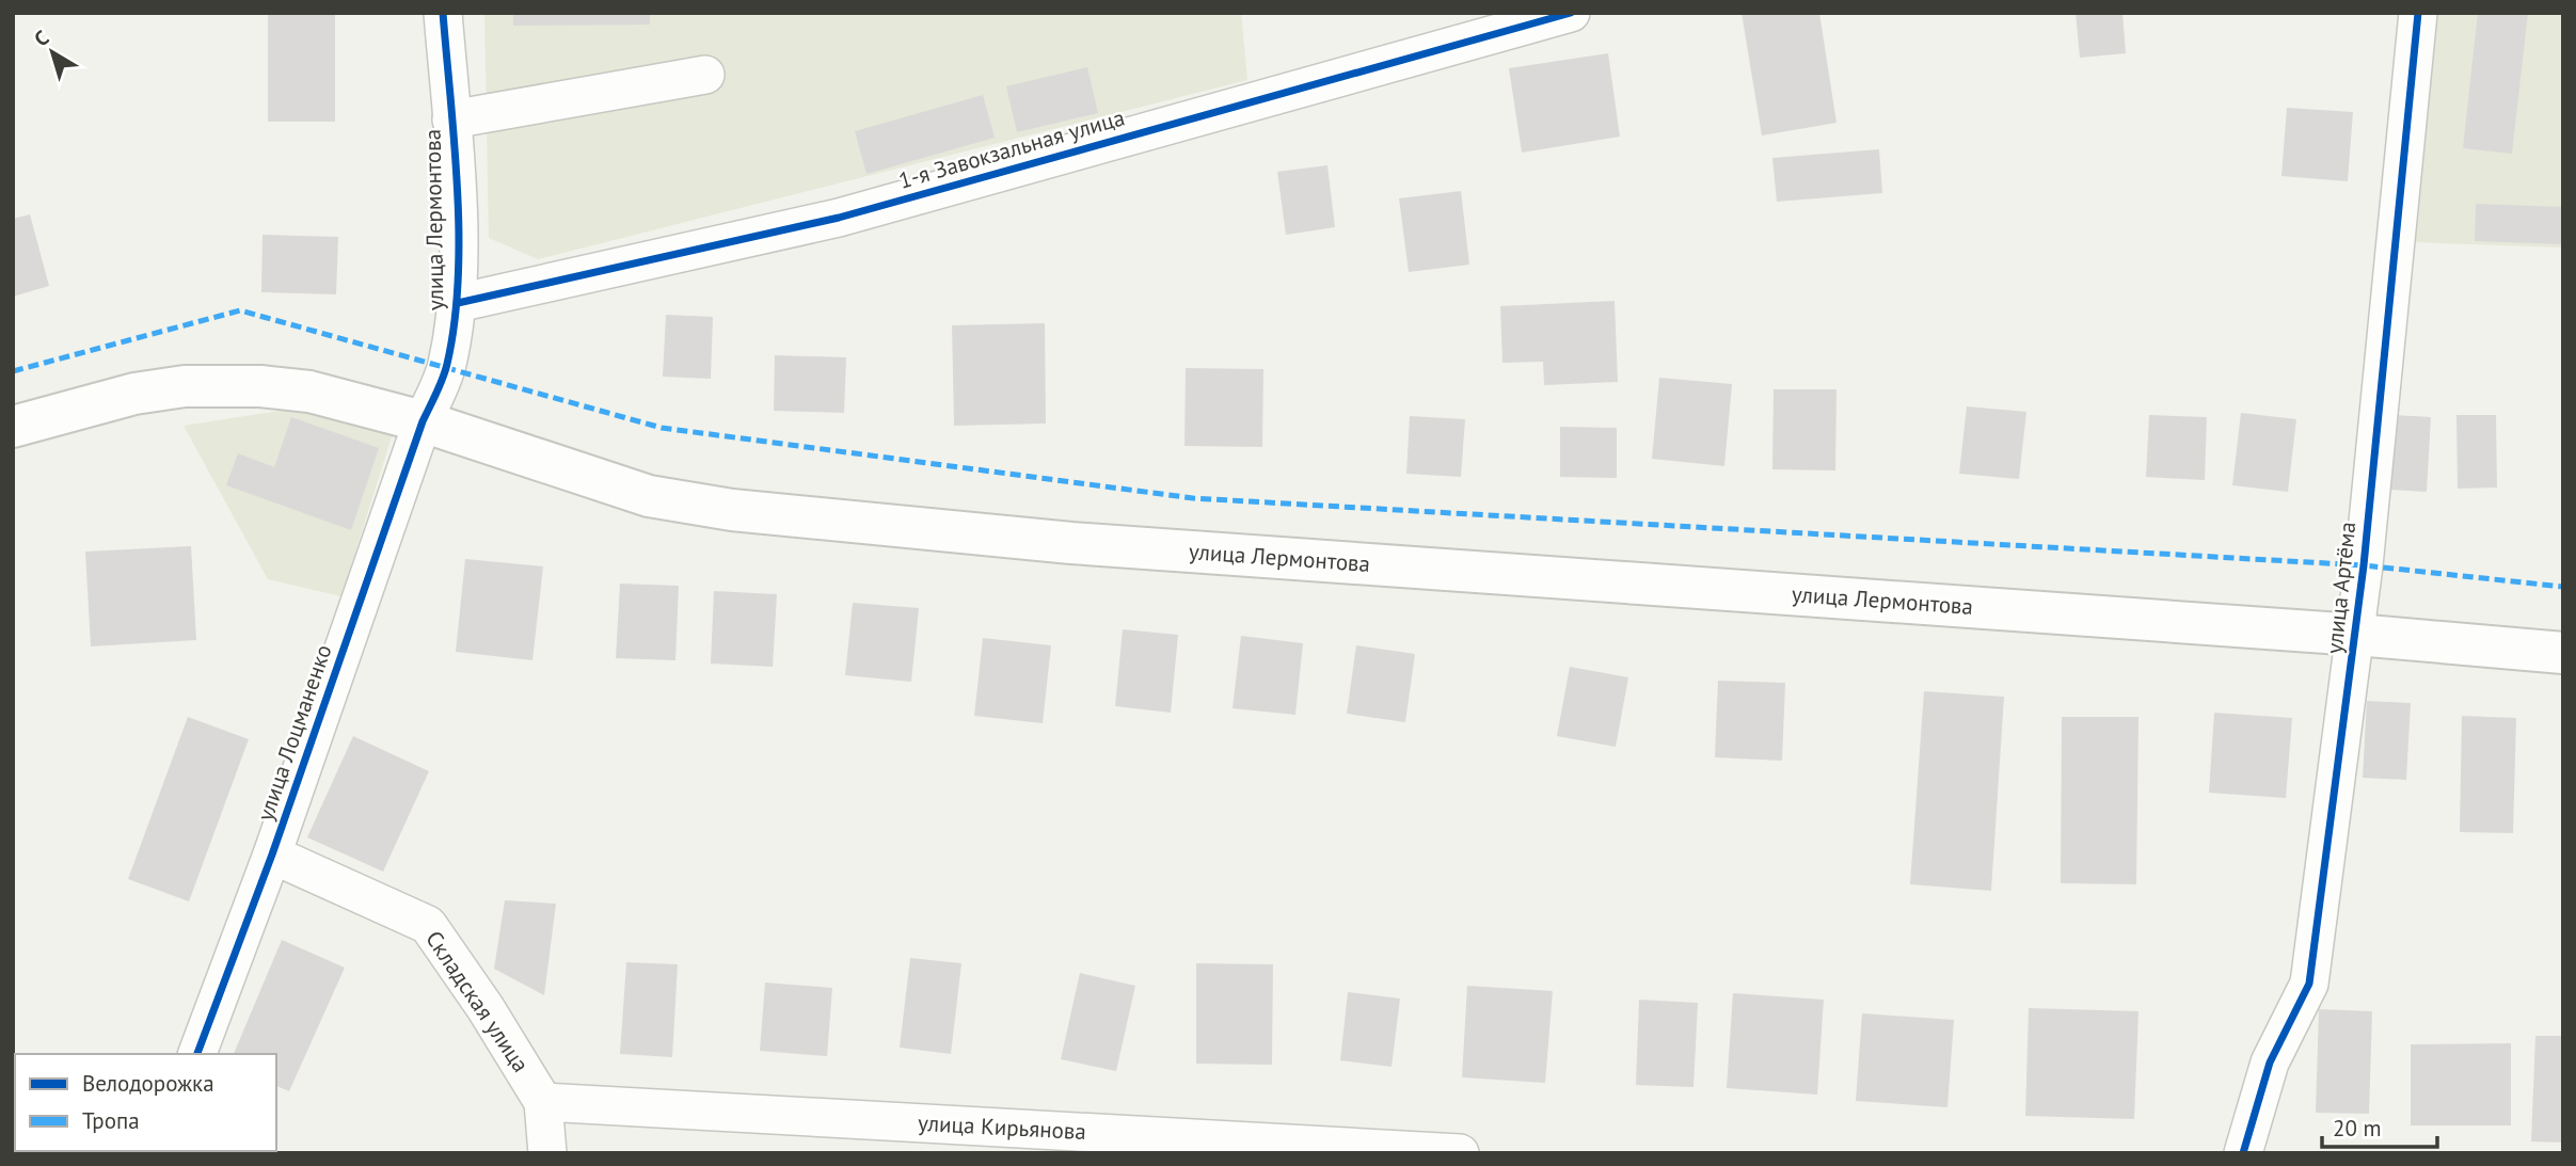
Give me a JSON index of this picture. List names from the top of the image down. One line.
{"streets":{"main road":["улица Лермонтова"],"street":["1-я Завокзальная улица","улица Артёма","улица Лоцманенко","Складская улица","улица Кирьянова"]},"crossings":[["1-я Завокзальная улица","улица Лермонтова"],["улица Лермонтова","улица Артёма"],["улица Лермонтова","улица Лоцманенко"],["улица Лоцманенко","Складская улица"],["Складская улица","улица Кирьянова"]],"legend":["Велодорожка","Тропа"],"scale_bar":"20 m","north":"top left"}
